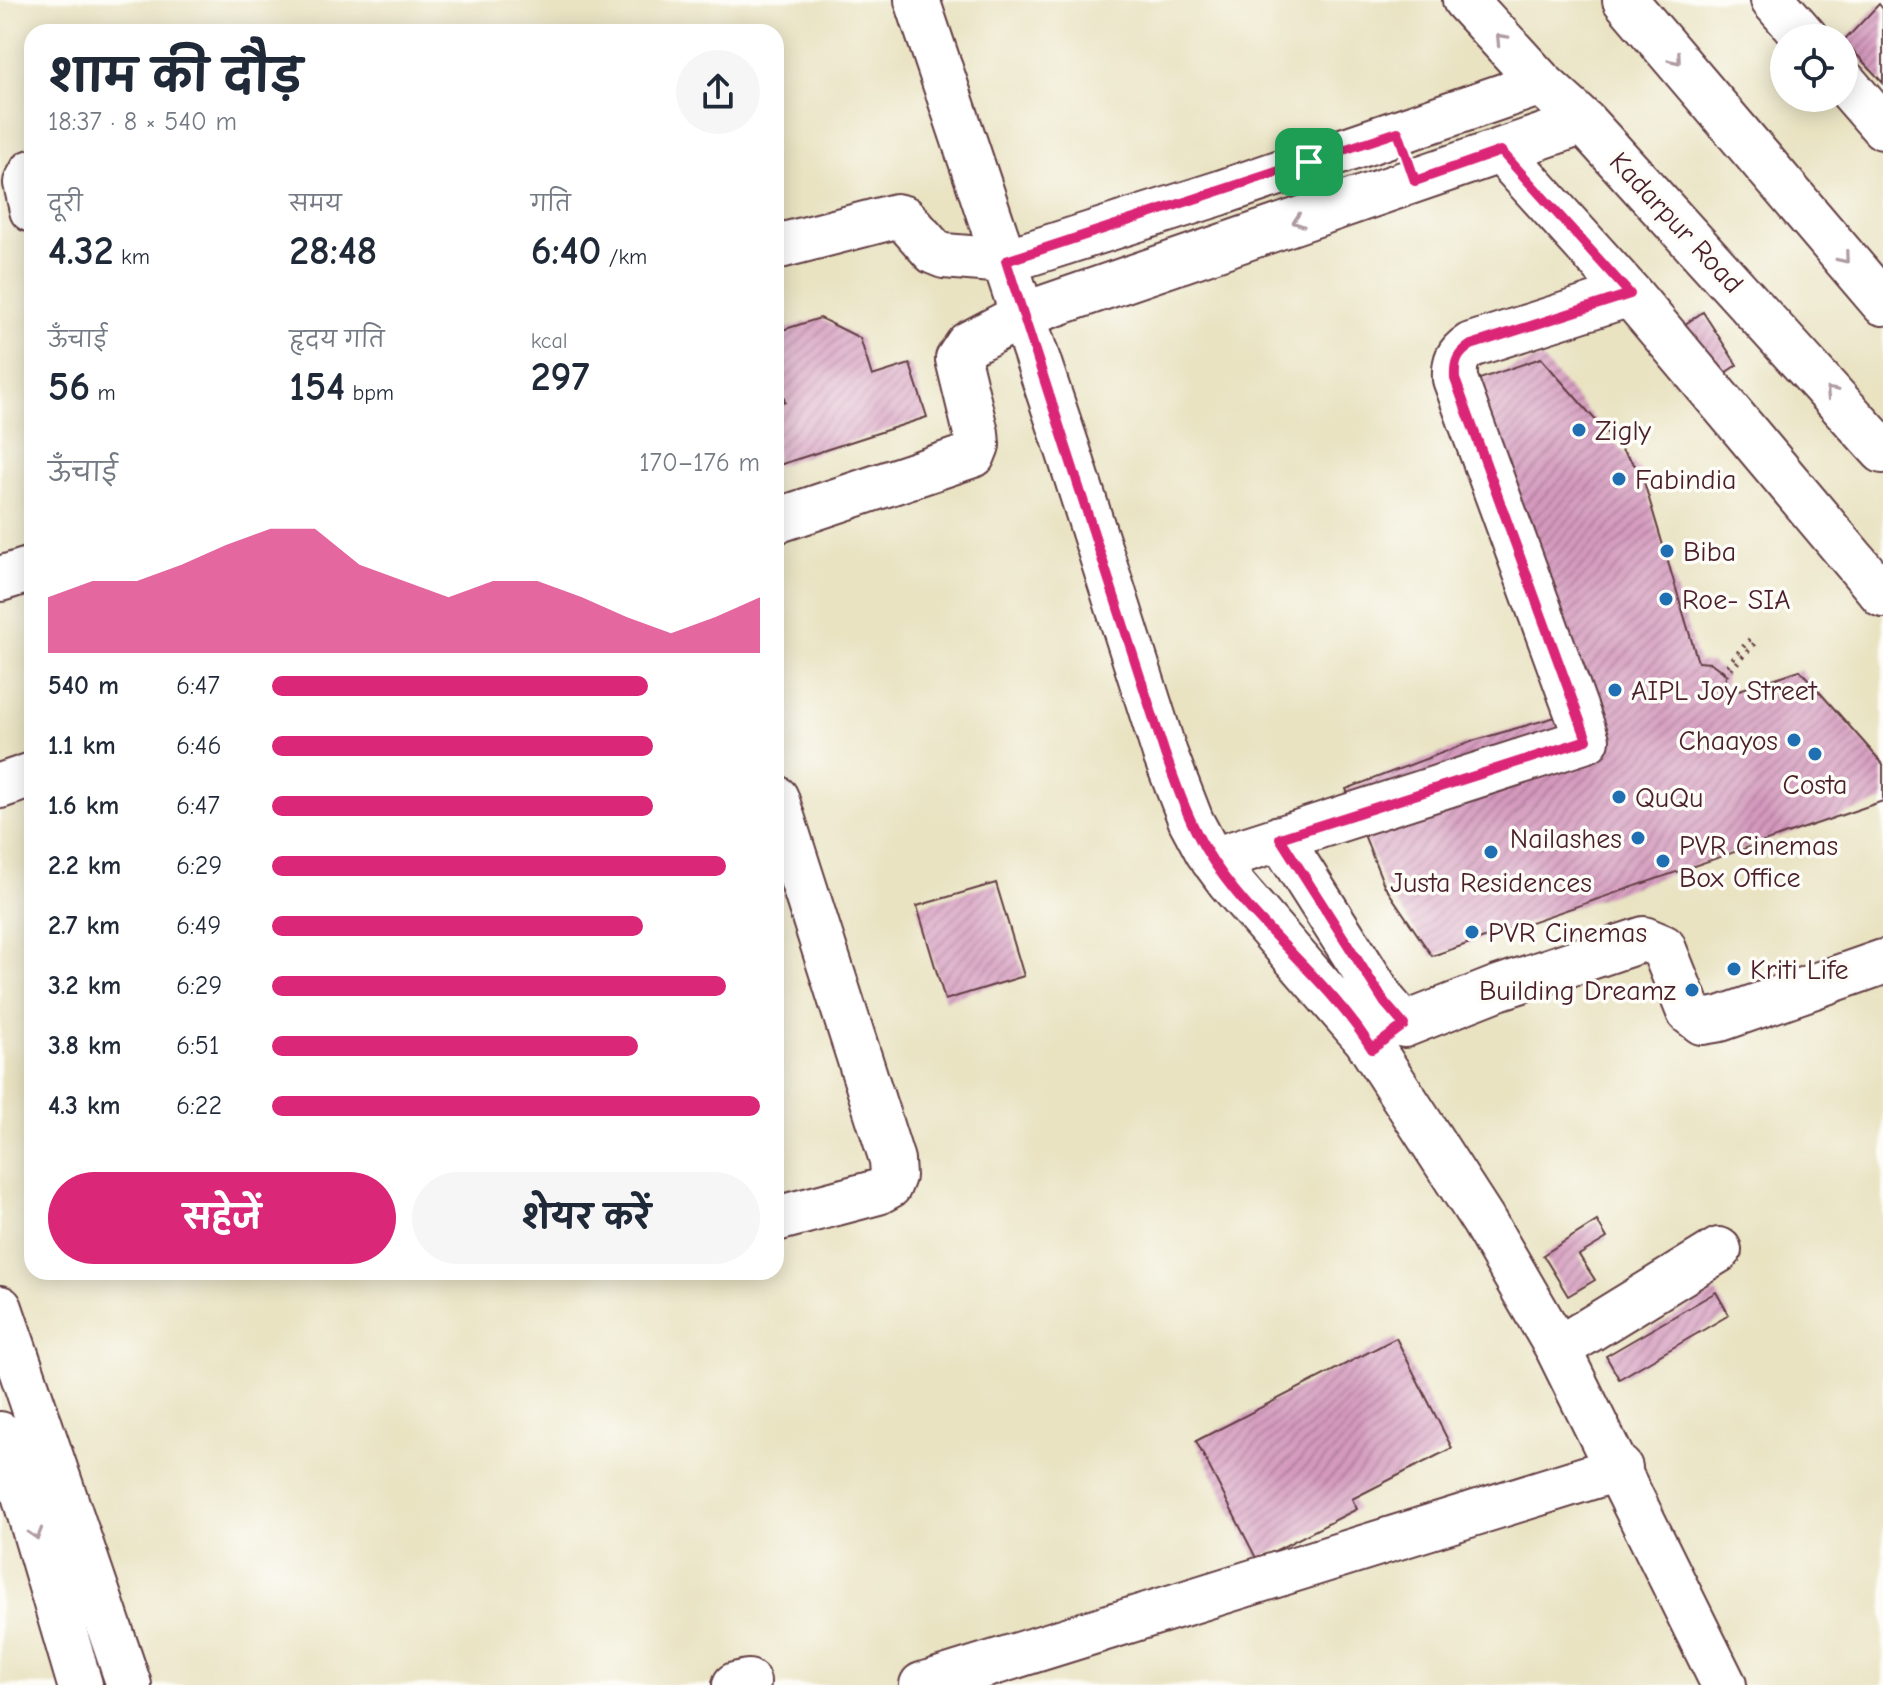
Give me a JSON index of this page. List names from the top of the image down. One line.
{"streets":{"street":["Kadarpur Road"]},"places":["Zigly","Fabindia","Biba","Roe- SIA","AIPL Joy Street","Chaayos","Costa","QuQu","Nailashes","Justa Residences","PVR Cinemas Box Office","PVR Cinemas","Kriti Life","Building Dreamz"],"page":{"heading":["शाम की दौड़","18:37 · 8 × 540 m"],"stats":[["दूरी","4.32 km"],["समय","28:48"],["गति","6:40 /km"],["ऊँचाई","56 m"],["हृदय गति","154 bpm"],["kcal","297"]],"chart":["ऊँचाई","170–176 m"],"list":[{"name":"540 m","note":"6:47"},{"name":"1.1 km","note":"6:46"},{"name":"1.6 km","note":"6:47"},{"name":"2.2 km","note":"6:29"},{"name":"2.7 km","note":"6:49"},{"name":"3.2 km","note":"6:29"},{"name":"3.8 km","note":"6:51"},{"name":"4.3 km","note":"6:22"}],"buttons":["सहेजें","शेयर करें"]}}
